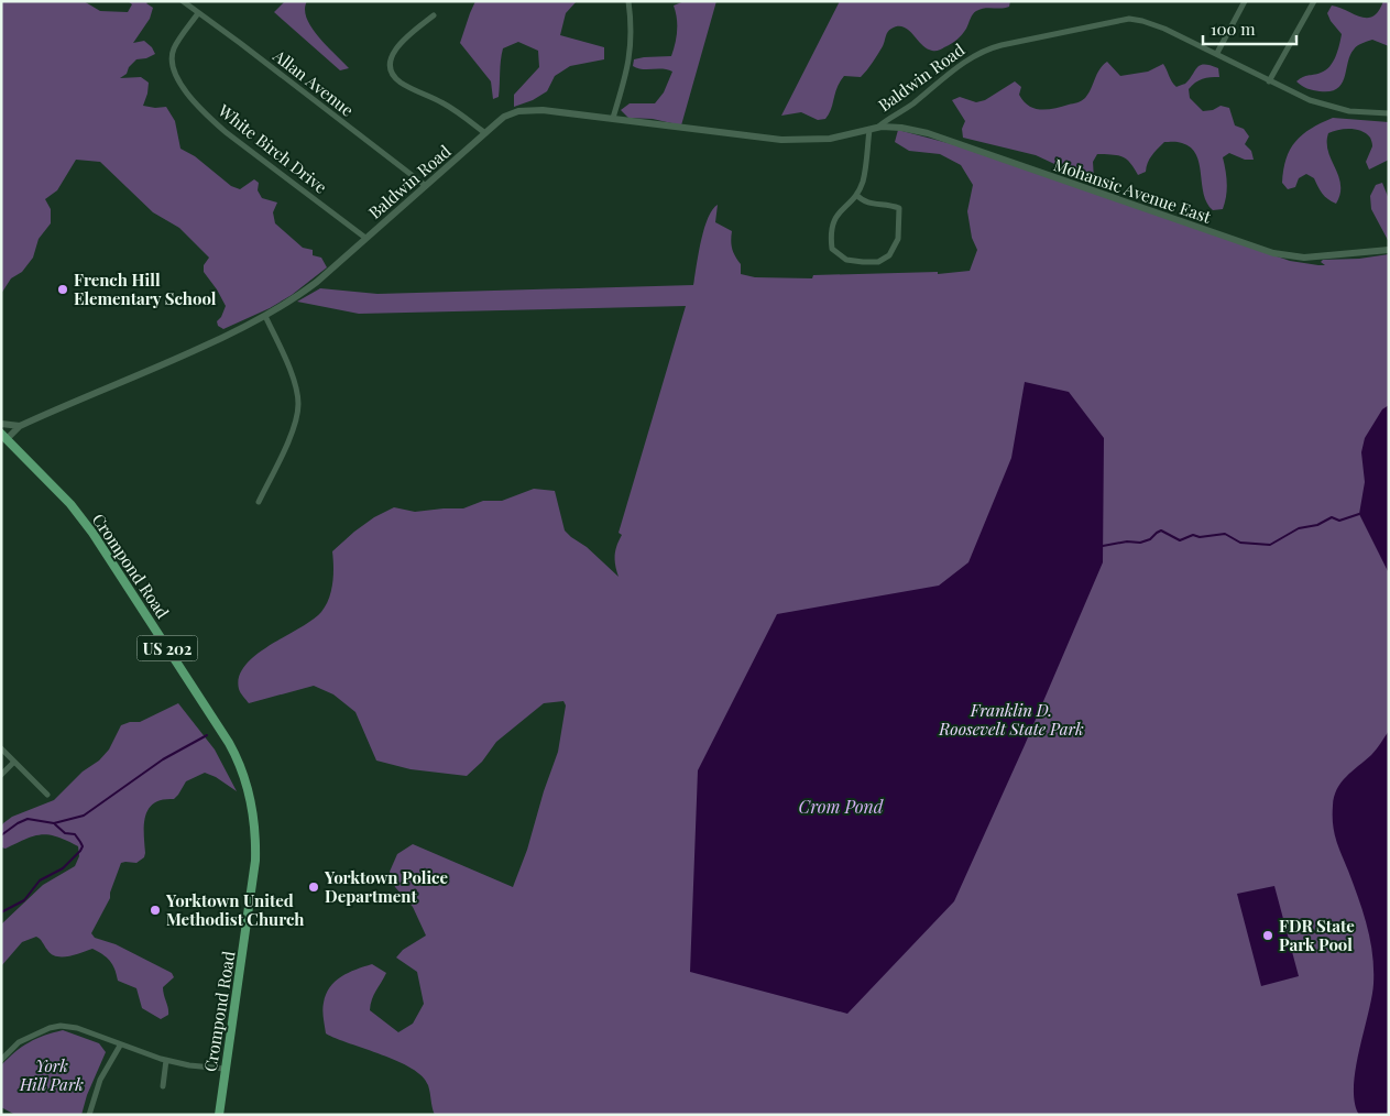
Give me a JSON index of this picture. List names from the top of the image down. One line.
{"streets":{"highway":["Crompond Road","US 202"],"street":["Baldwin Road","Allan Avenue","White Birch Drive","Mohansic Avenue East"]},"crossings":[["Baldwin Road","Allan Avenue"],["Baldwin Road","White Birch Drive"],["Baldwin Road","Mohansic Avenue East"],["Baldwin Road","Crompond Road"],["Allan Avenue","White Birch Drive"]],"water":["Crom Pond"],"parks":["Franklin D. Roosevelt State Park","York Hill Park"],"places":["French Hill Elementary School","Yorktown Police Department","Yorktown United Methodist Church","FDR State Park Pool"],"scale_bar":"100 m"}
